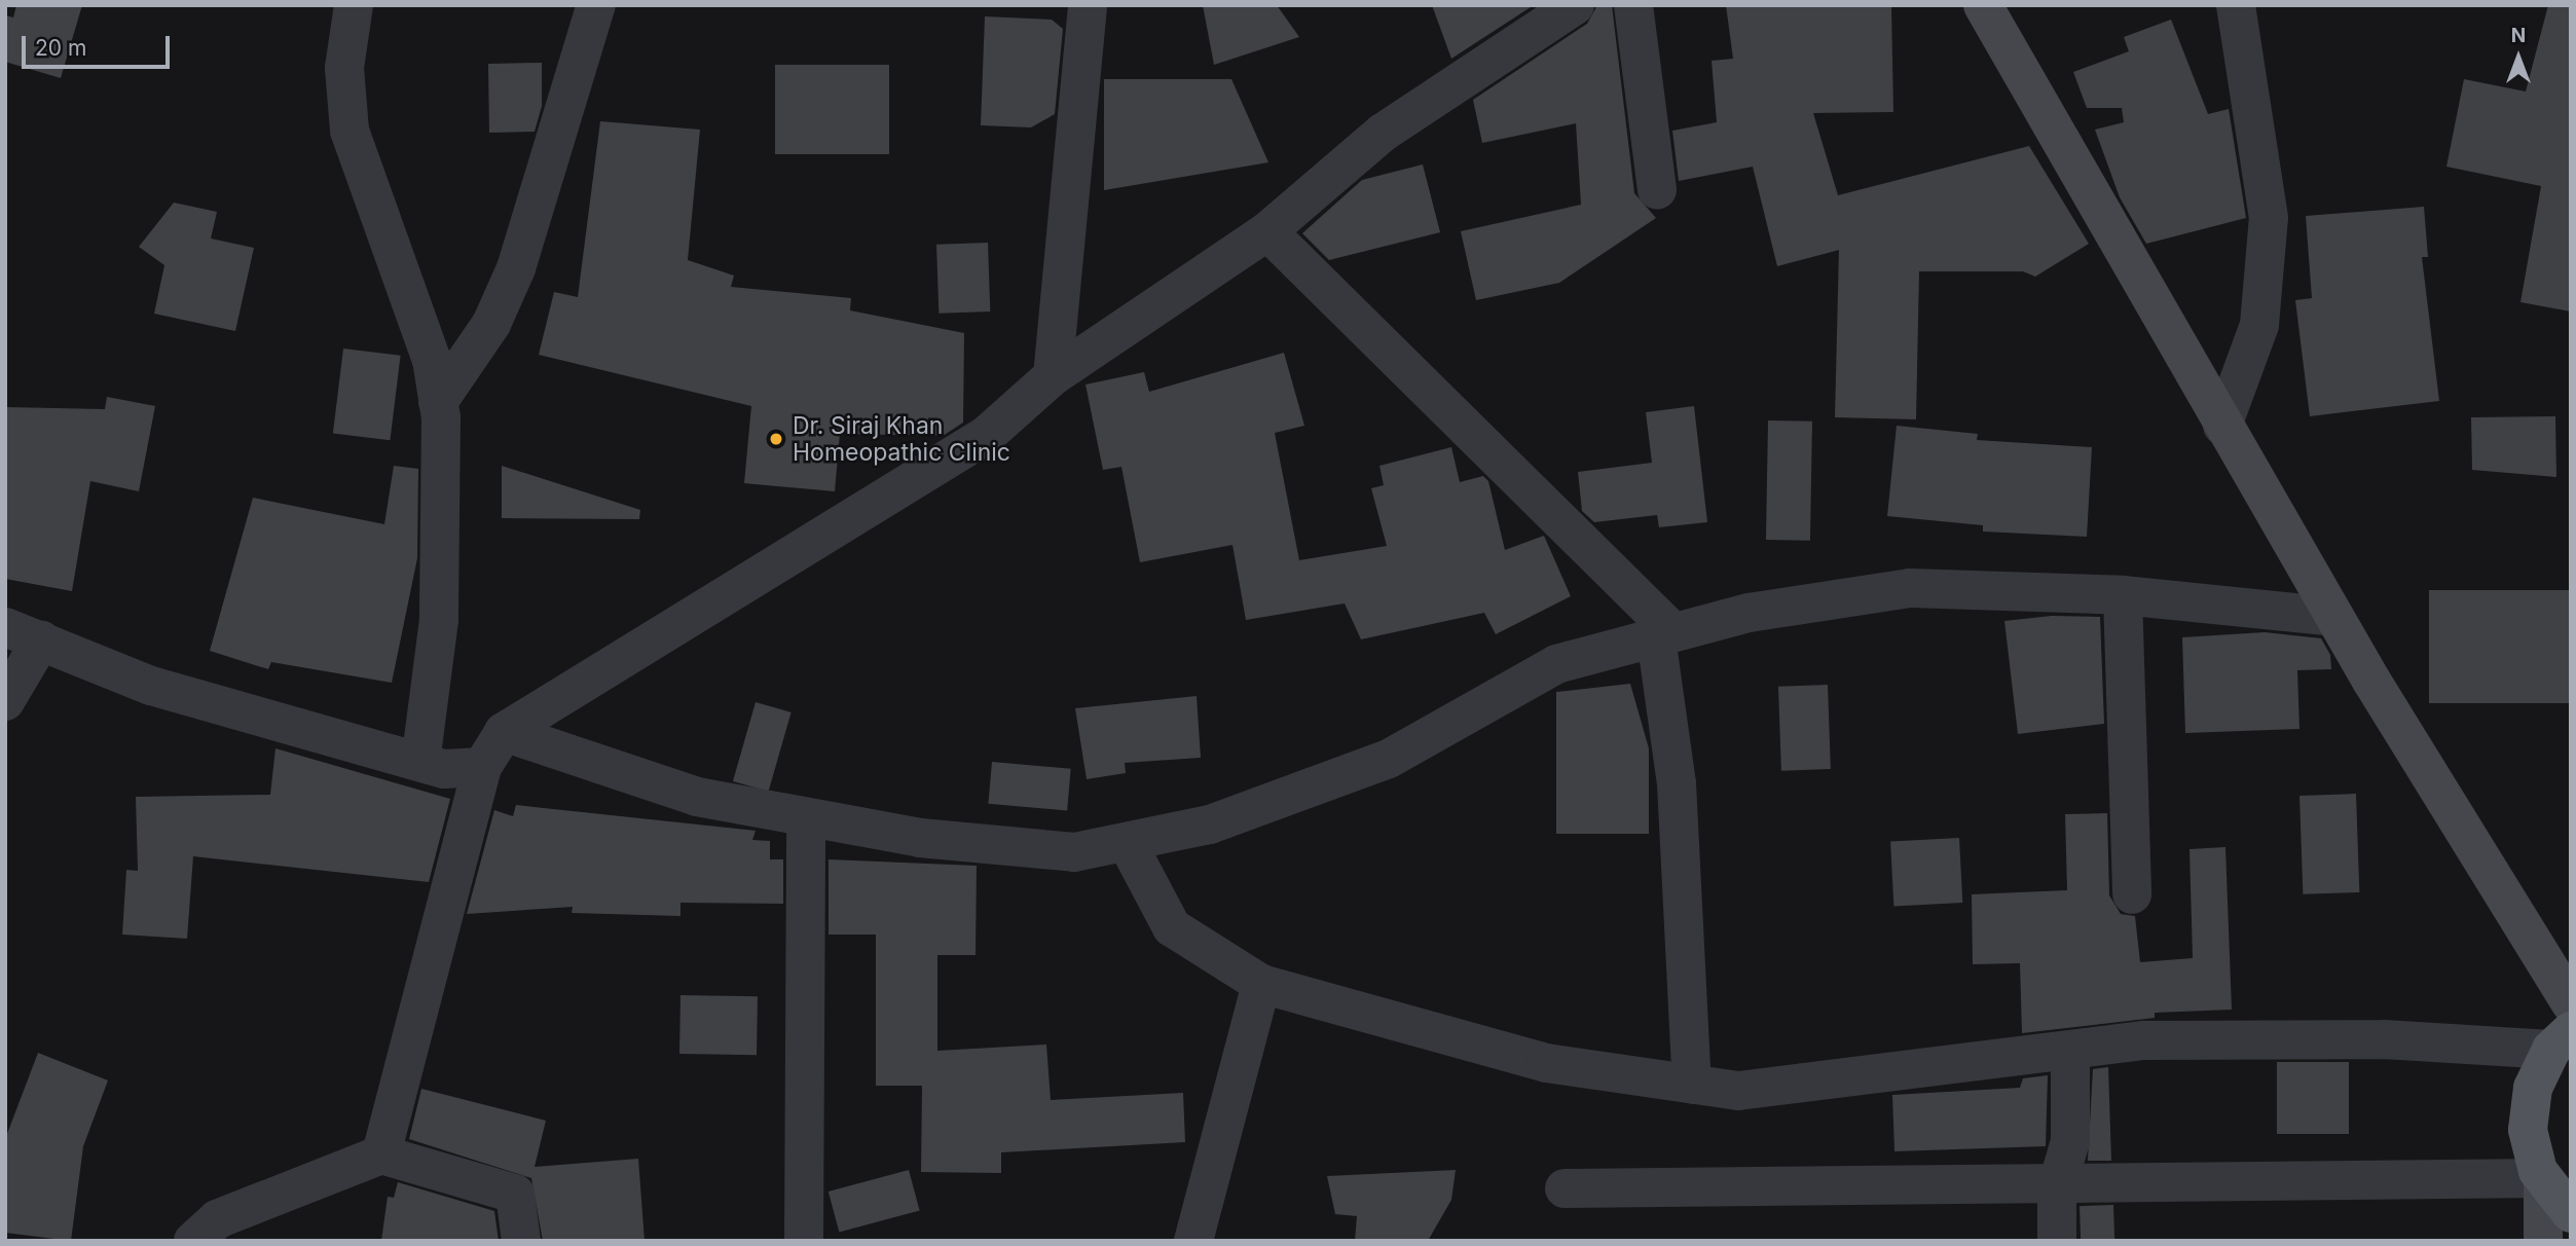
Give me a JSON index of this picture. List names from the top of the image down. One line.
{"places":["Dr. Siraj Khan Homeopathic Clinic"],"scale_bar":"20 m","north":"top"}
